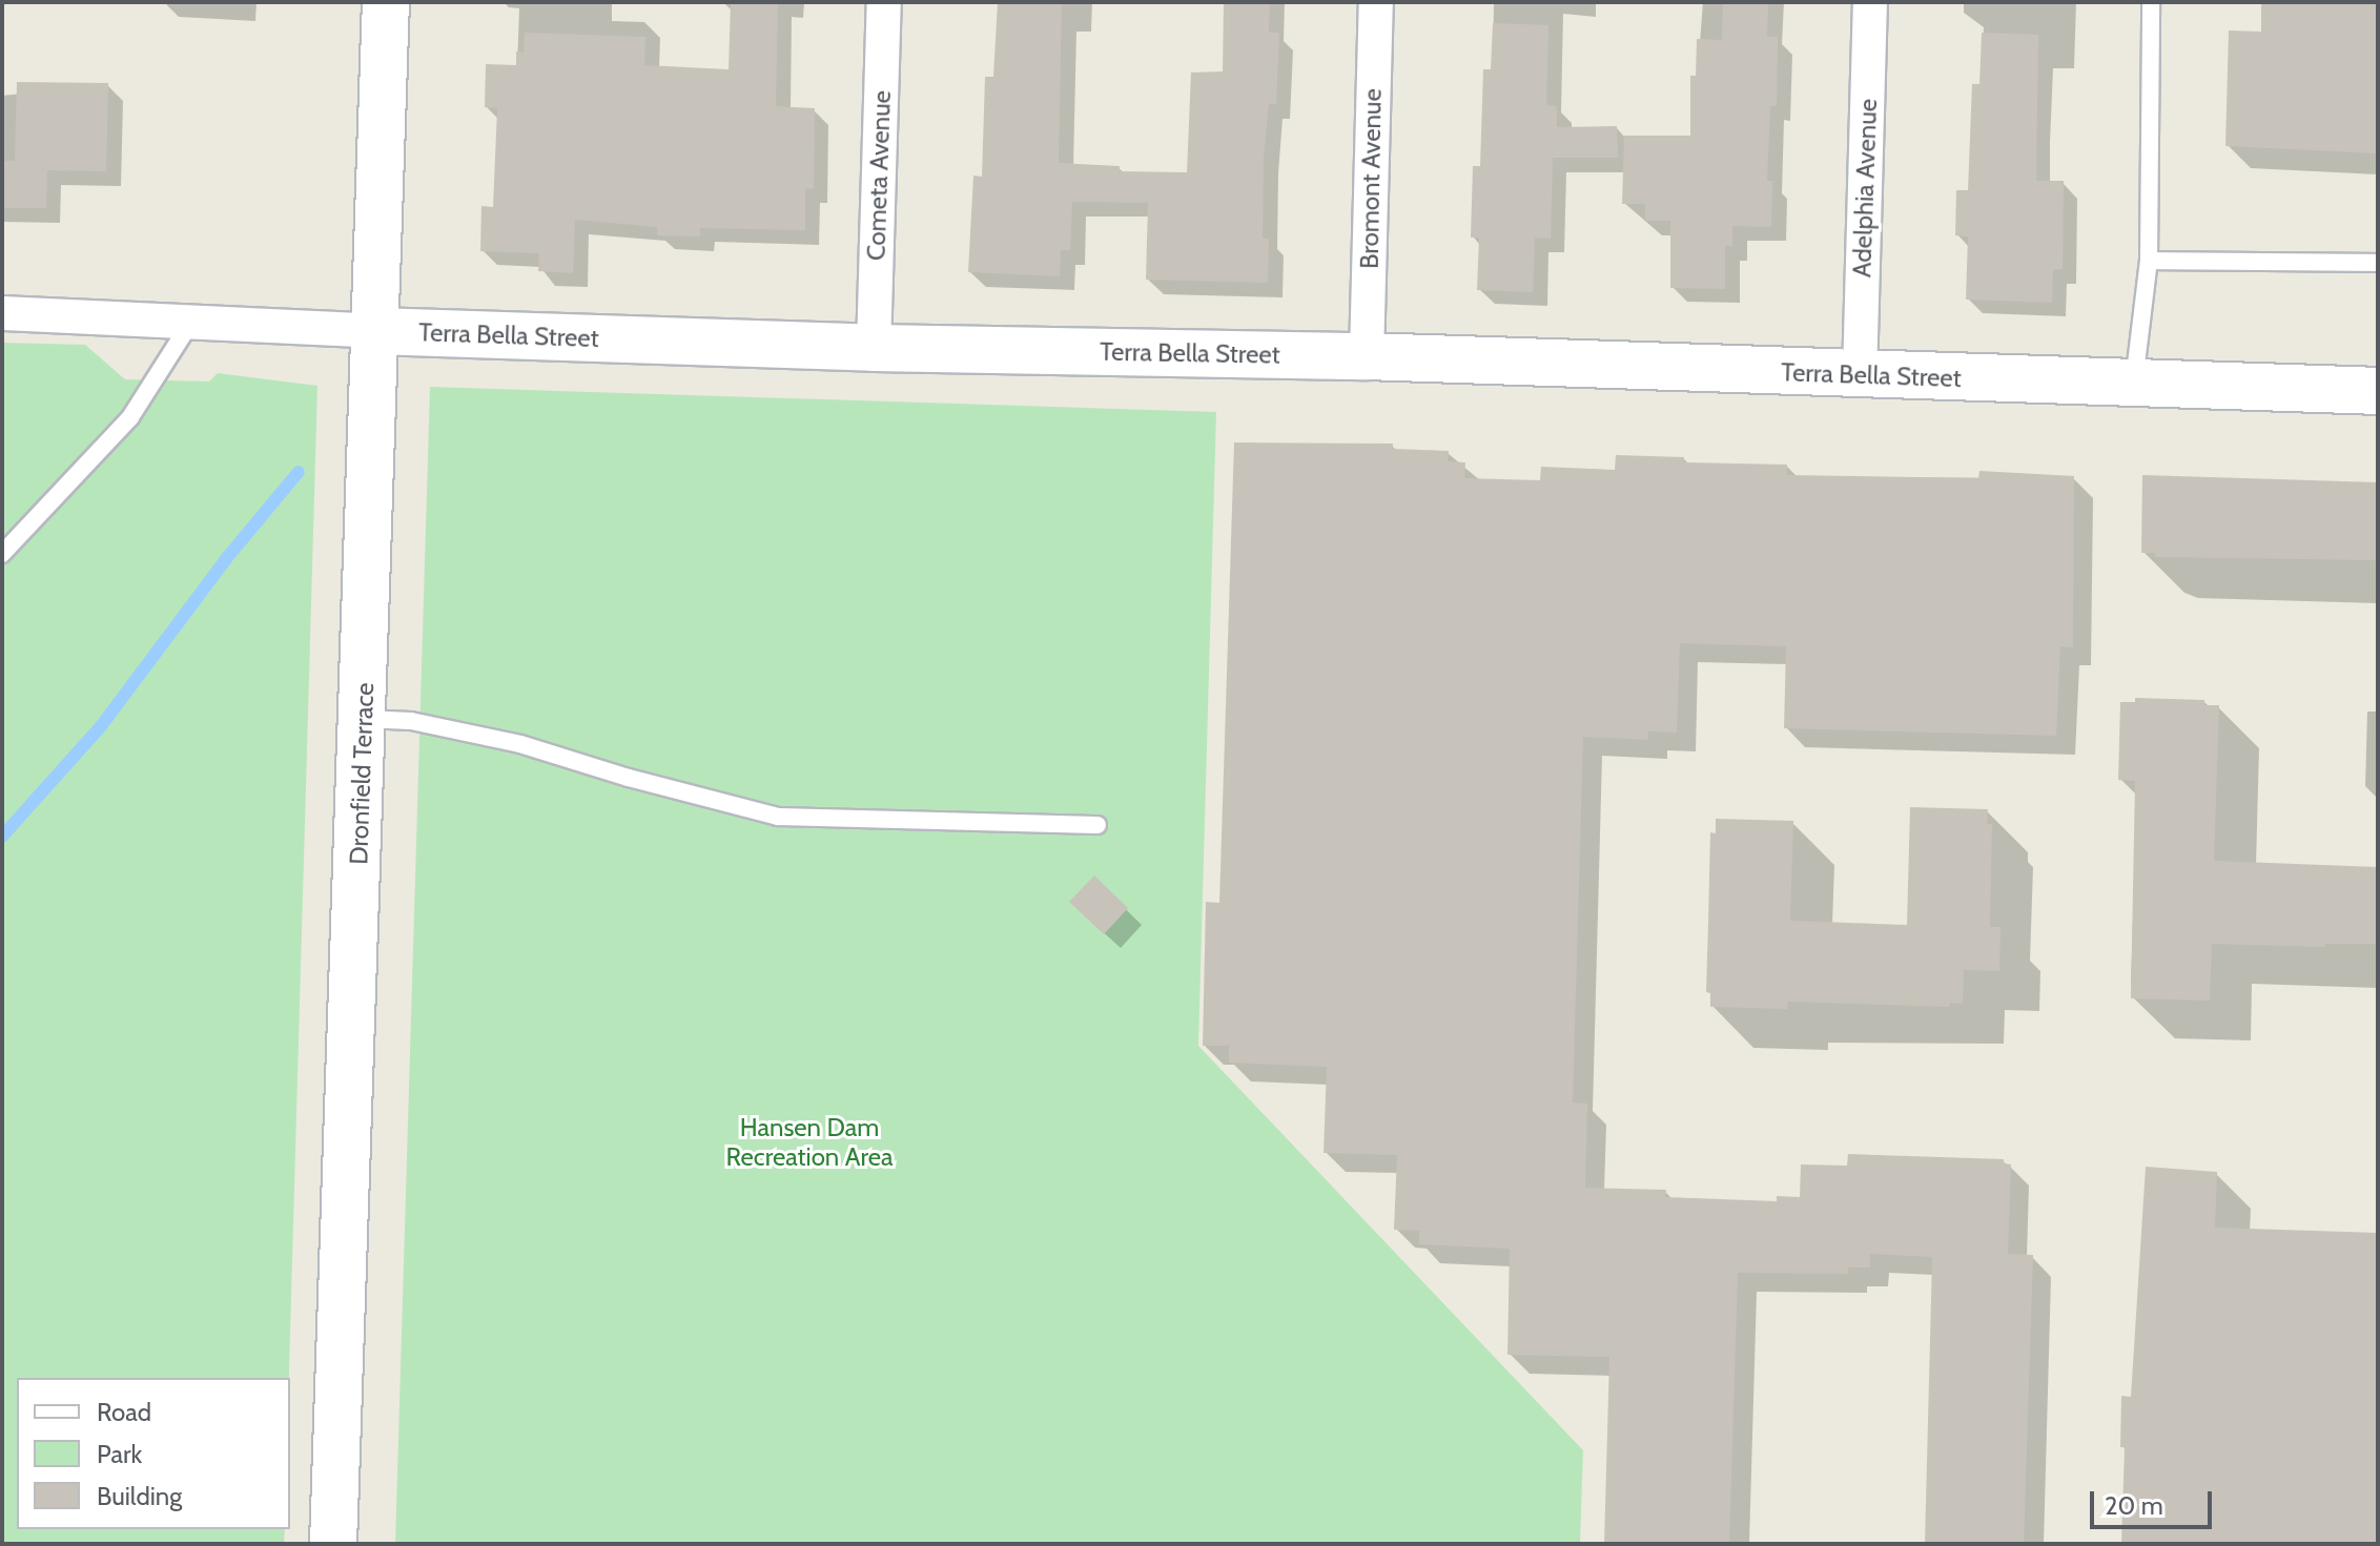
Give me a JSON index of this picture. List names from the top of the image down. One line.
{"streets":{"street":["Cometa Avenue","Bromont Avenue","Adelphia Avenue","Terra Bella Street","Dronfield Terrace"]},"crossings":[["Cometa Avenue","Terra Bella Street"],["Bromont Avenue","Terra Bella Street"],["Adelphia Avenue","Terra Bella Street"],["Terra Bella Street","Dronfield Terrace"]],"parks":["Hansen Dam Recreation Area"],"legend":["Road","Park","Building"],"scale_bar":"20 m"}
